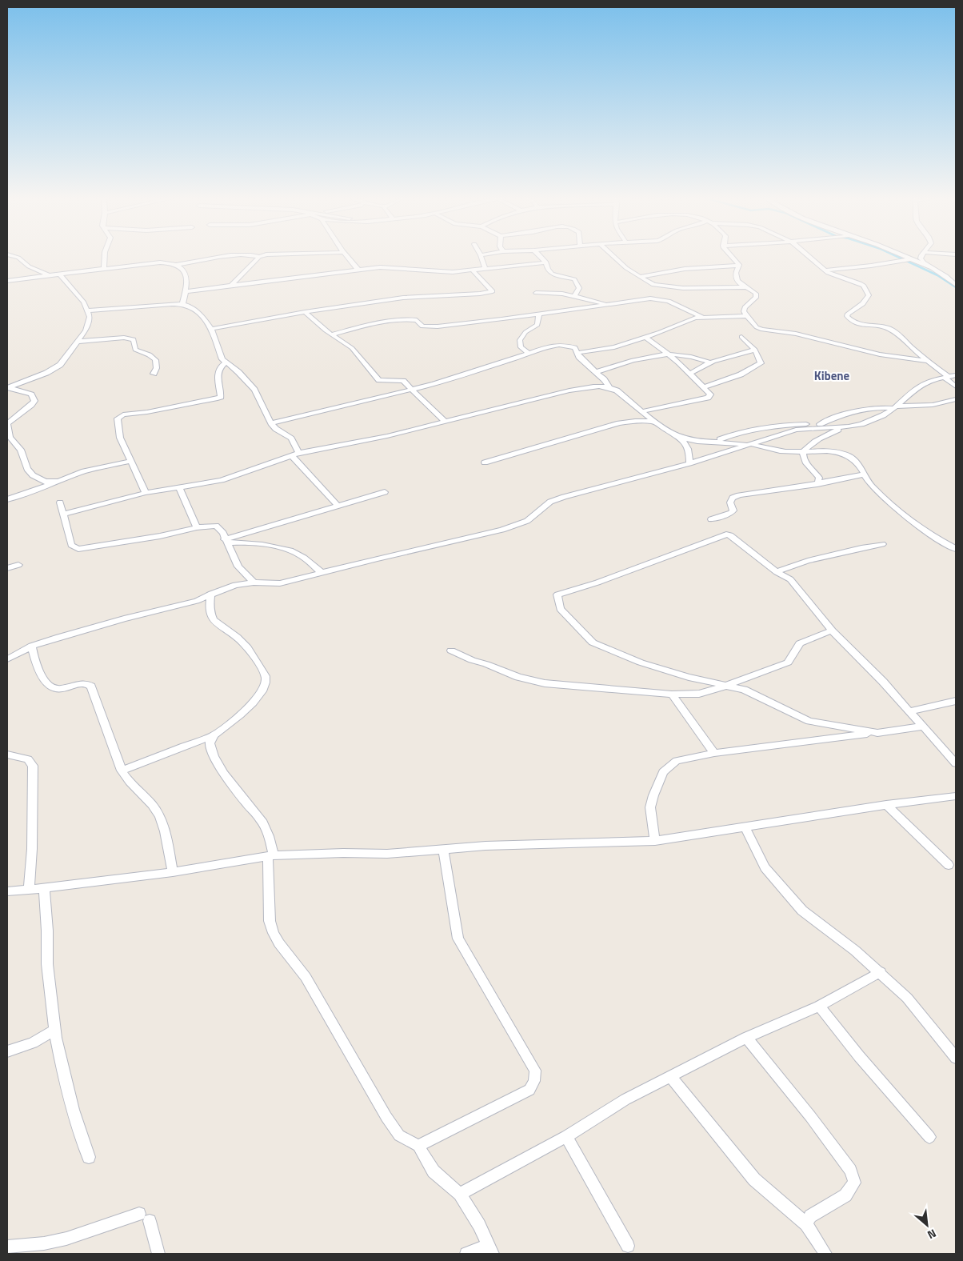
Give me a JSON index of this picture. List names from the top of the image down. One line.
{"districts":["Kibene"],"north":"bottom right"}
